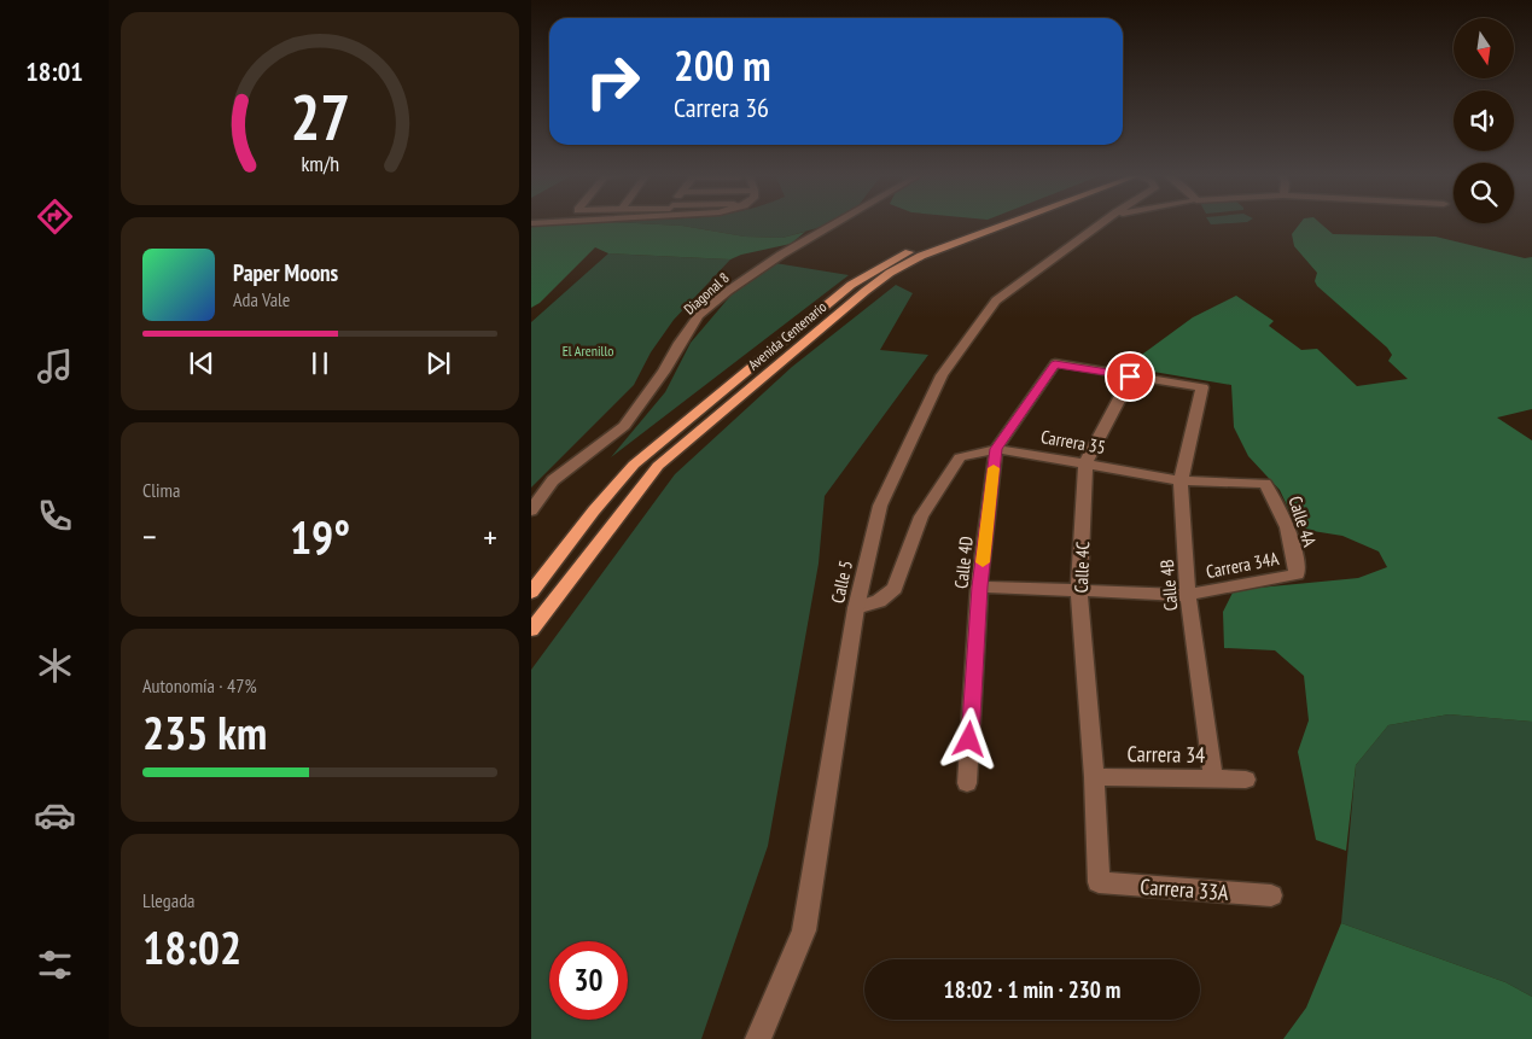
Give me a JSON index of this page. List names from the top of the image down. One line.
{"streets":{"main road":["Avenida Centenario"],"street":["Diagonal 8","Carrera 35","Calle 4A","Calle 4D","Carrera 34A","Calle 4C","Calle 5","Calle 4B","Carrera 34","Carrera 33A"]},"crossings":[["Carrera 35","Calle 4A"],["Carrera 35","Calle 4D"],["Carrera 35","Calle 4C"],["Carrera 35","Calle 5"],["Carrera 35","Calle 4B"],["Calle 4A","Carrera 34A"],["Calle 4D","Carrera 34A"],["Calle 4D","Calle 4C"],["Calle 4D","Calle 4B"],["Carrera 34A","Calle 4C"],["Carrera 34A","Calle 4B"],["Calle 4C","Calle 4B"],["Calle 4C","Carrera 34"],["Calle 4C","Carrera 33A"],["Calle 4B","Carrera 34"]],"parks":["El Arenillo"],"north":"bottom","page":{"tabs":"18:01","turn":["200 m","Carrera 36"],"song":["Paper Moons","Ada Vale"],"tile":["Clima",["Autonomía · 47%","235 km"],["Llegada","18:02"]],"heat":["−","19°","+"],"limit":"30","trip":"18:02 · 1 min · 230 m","gauge":["27","km/h"]}}
